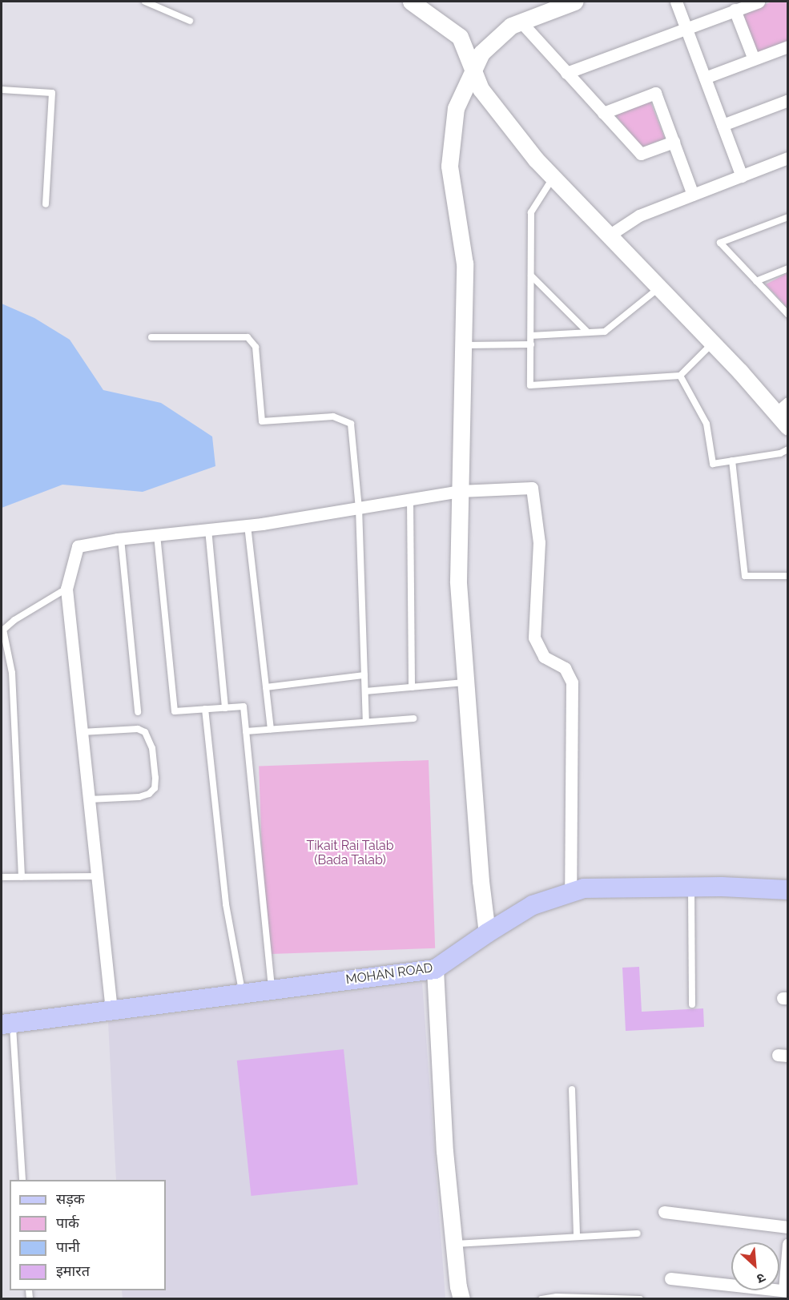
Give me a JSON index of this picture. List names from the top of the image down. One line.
{"streets":{"main road":["MOHAN ROAD"]},"parks":["Tikait Rai Talab (Bada Talab)"],"legend":["सड़क","पार्क","पानी","इमारत"],"north":"bottom right"}
